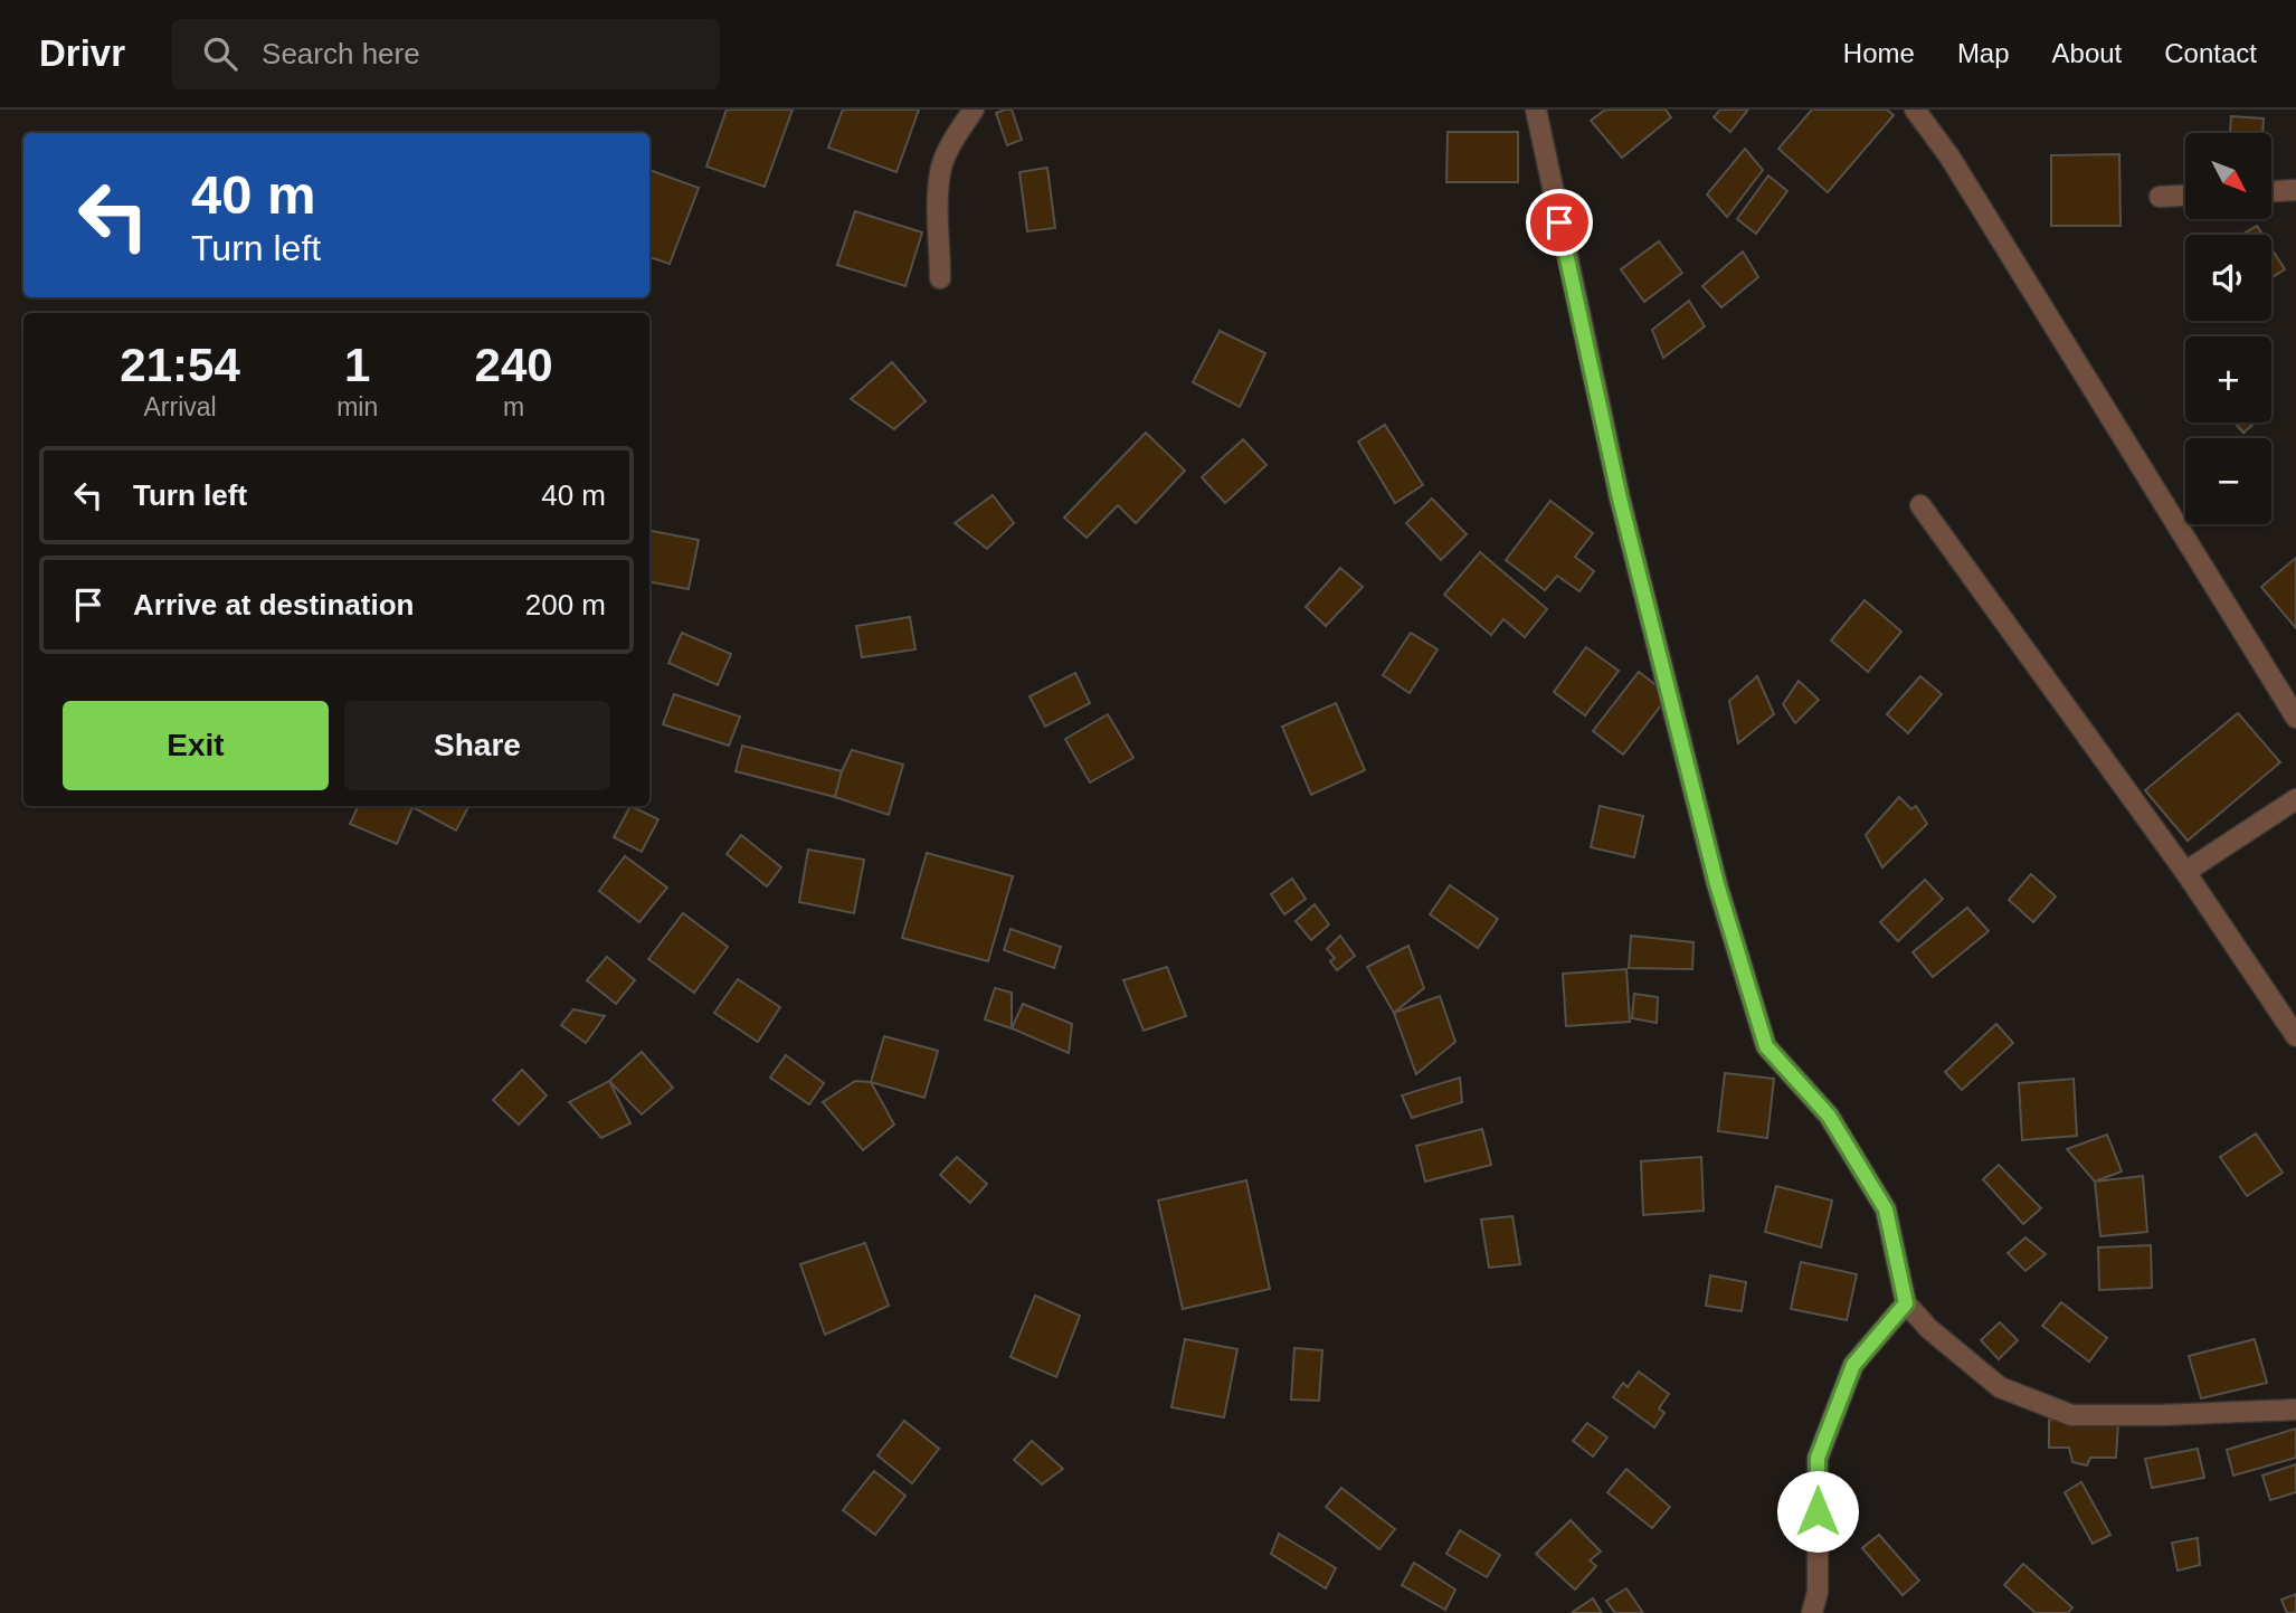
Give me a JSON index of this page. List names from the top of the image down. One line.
{"north":"bottom right","page":{"header":"Drivr","search":"Search here","nav":["Home","Map","About","Contact"],"map_buttons":["+","−"],"turn":["40 m","Turn left"],"eta":["21:54","Arrival","1","min","240","m"],"list":[{"name":"Turn left","value":"40 m"},{"name":"Arrive at destination","value":"200 m"}],"buttons":["Exit","Share"]}}
